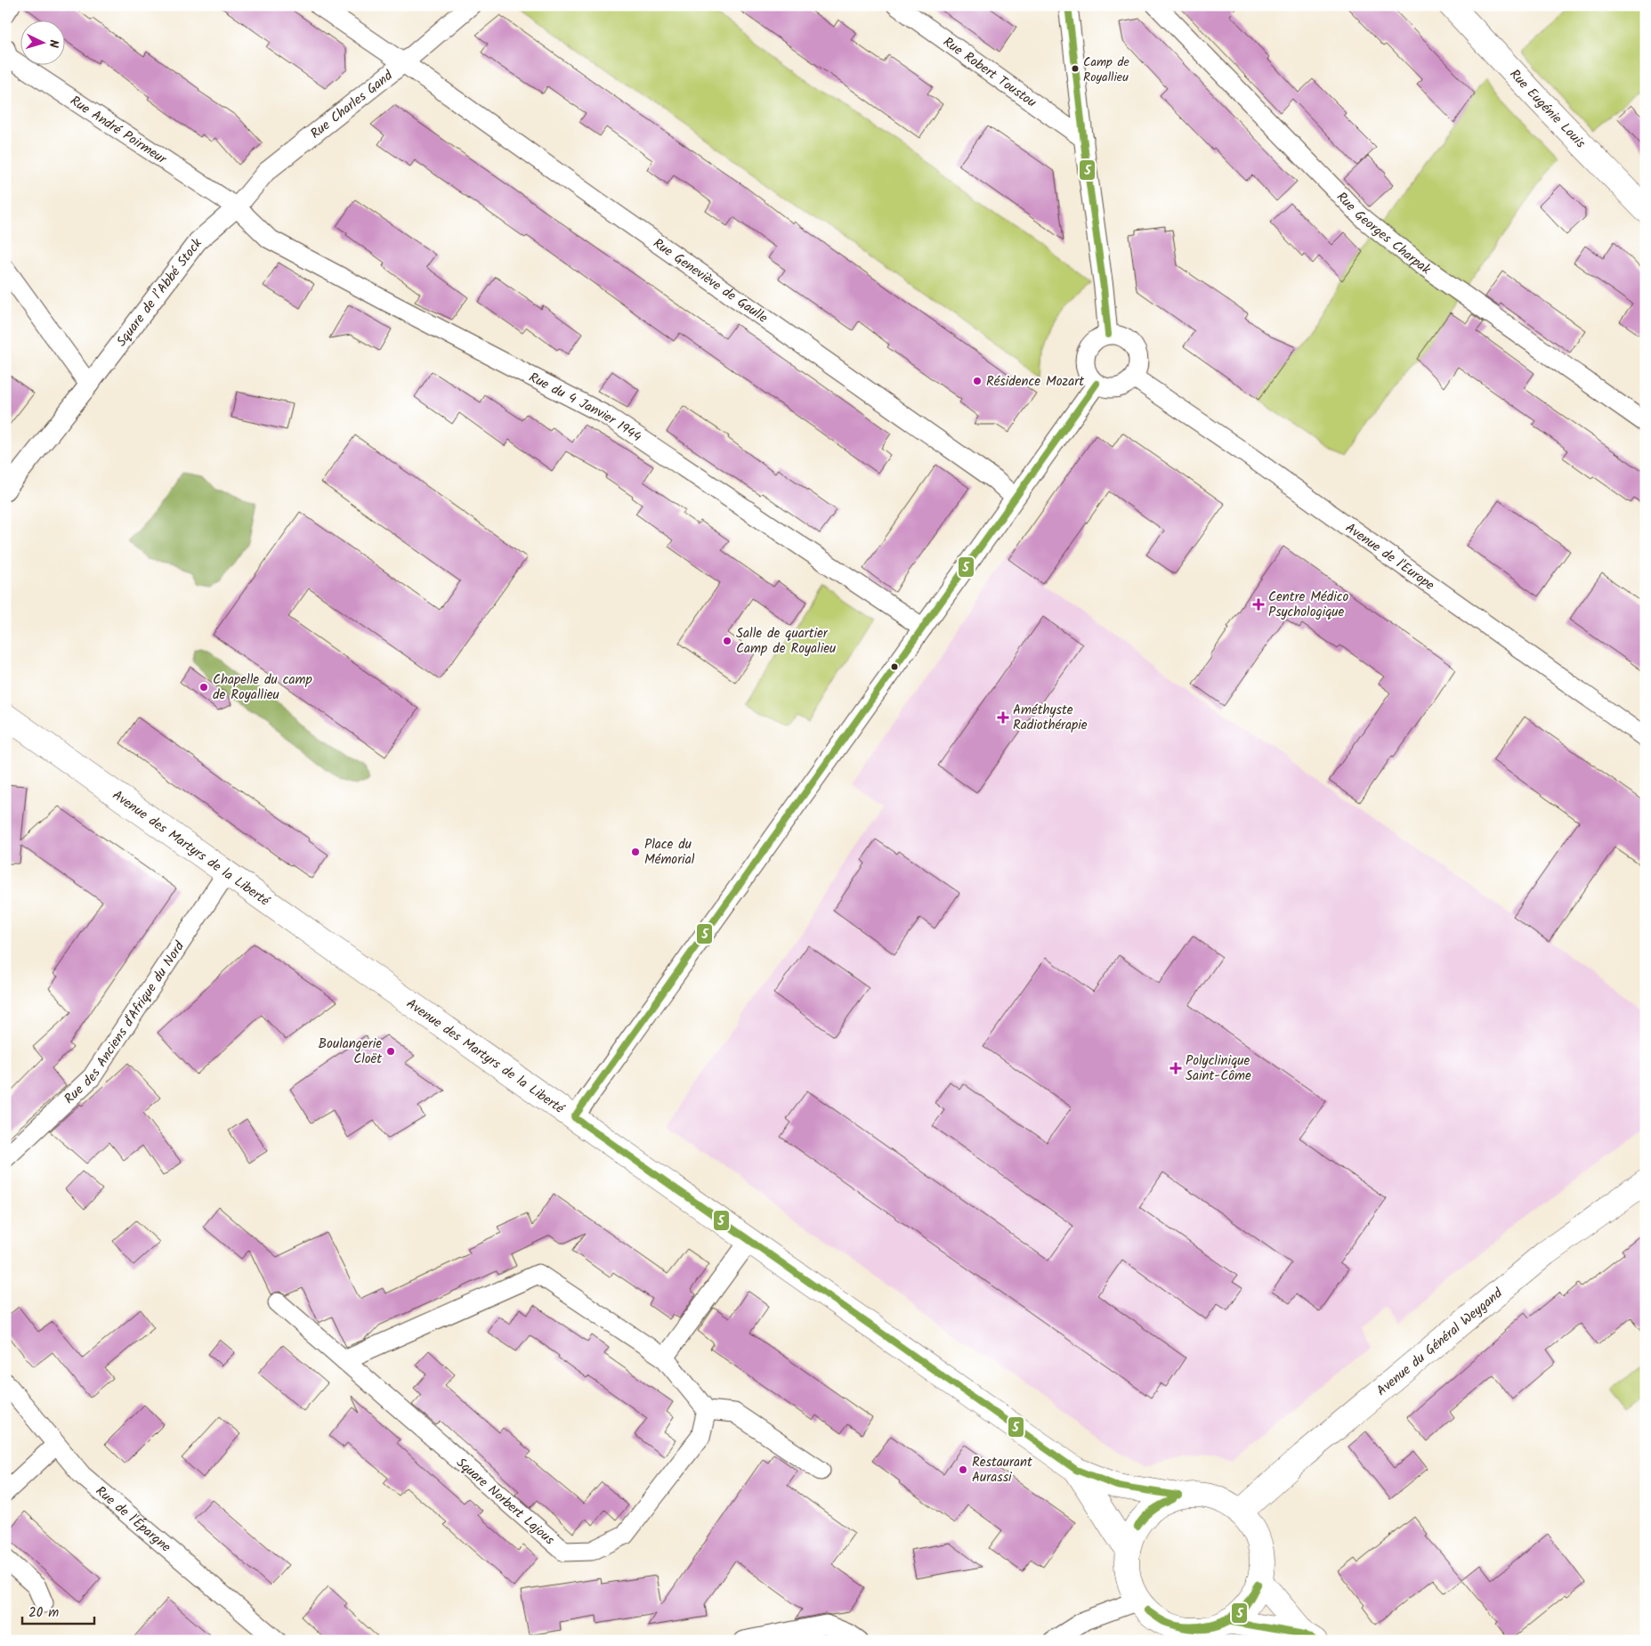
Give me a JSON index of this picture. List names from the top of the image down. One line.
{"streets":{"street":["Rue Robert Toustou","Rue Charles Gand","Rue Eugénie Louis","Rue André Poirmeur","Rue Georges Charpak","Rue Geneviève de Gaulle","Square de l’Abbé Stock","Rue du 4 Janvier 1944","Avenue de l'Europe","Avenue des Martyrs de la Liberté","Rue des Anciens d'Afrique du Nord","Avenue du Général Weygand","Square Norbert Lajous","Rue de l'Épargne"]},"crossings":[["Rue Charles Gand","Rue André Poirmeur"],["Rue Charles Gand","Rue Geneviève de Gaulle"],["Rue Charles Gand","Square de l’Abbé Stock"],["Rue Charles Gand","Rue du 4 Janvier 1944"],["Rue André Poirmeur","Square de l’Abbé Stock"],["Rue André Poirmeur","Rue du 4 Janvier 1944"],["Square de l’Abbé Stock","Rue du 4 Janvier 1944"],["Avenue des Martyrs de la Liberté","Rue des Anciens d'Afrique du Nord"],["Avenue des Martyrs de la Liberté","Avenue du Général Weygand"]],"places":{"other":["Camp de Royallieu","Résidence Mozart","Salle de quartier Camp de Royalieu","Chapelle du camp de Royallieu","Place du Mémorial","Boulangerie Cloët","Restaurant Aurassi"],"health":["Centre Médico Psychologique","Améthyste Radiothérapie","Polyclinique Saint-Côme"]},"lines":["transit line 5"],"scale_bar":"20 m","north":"right"}
